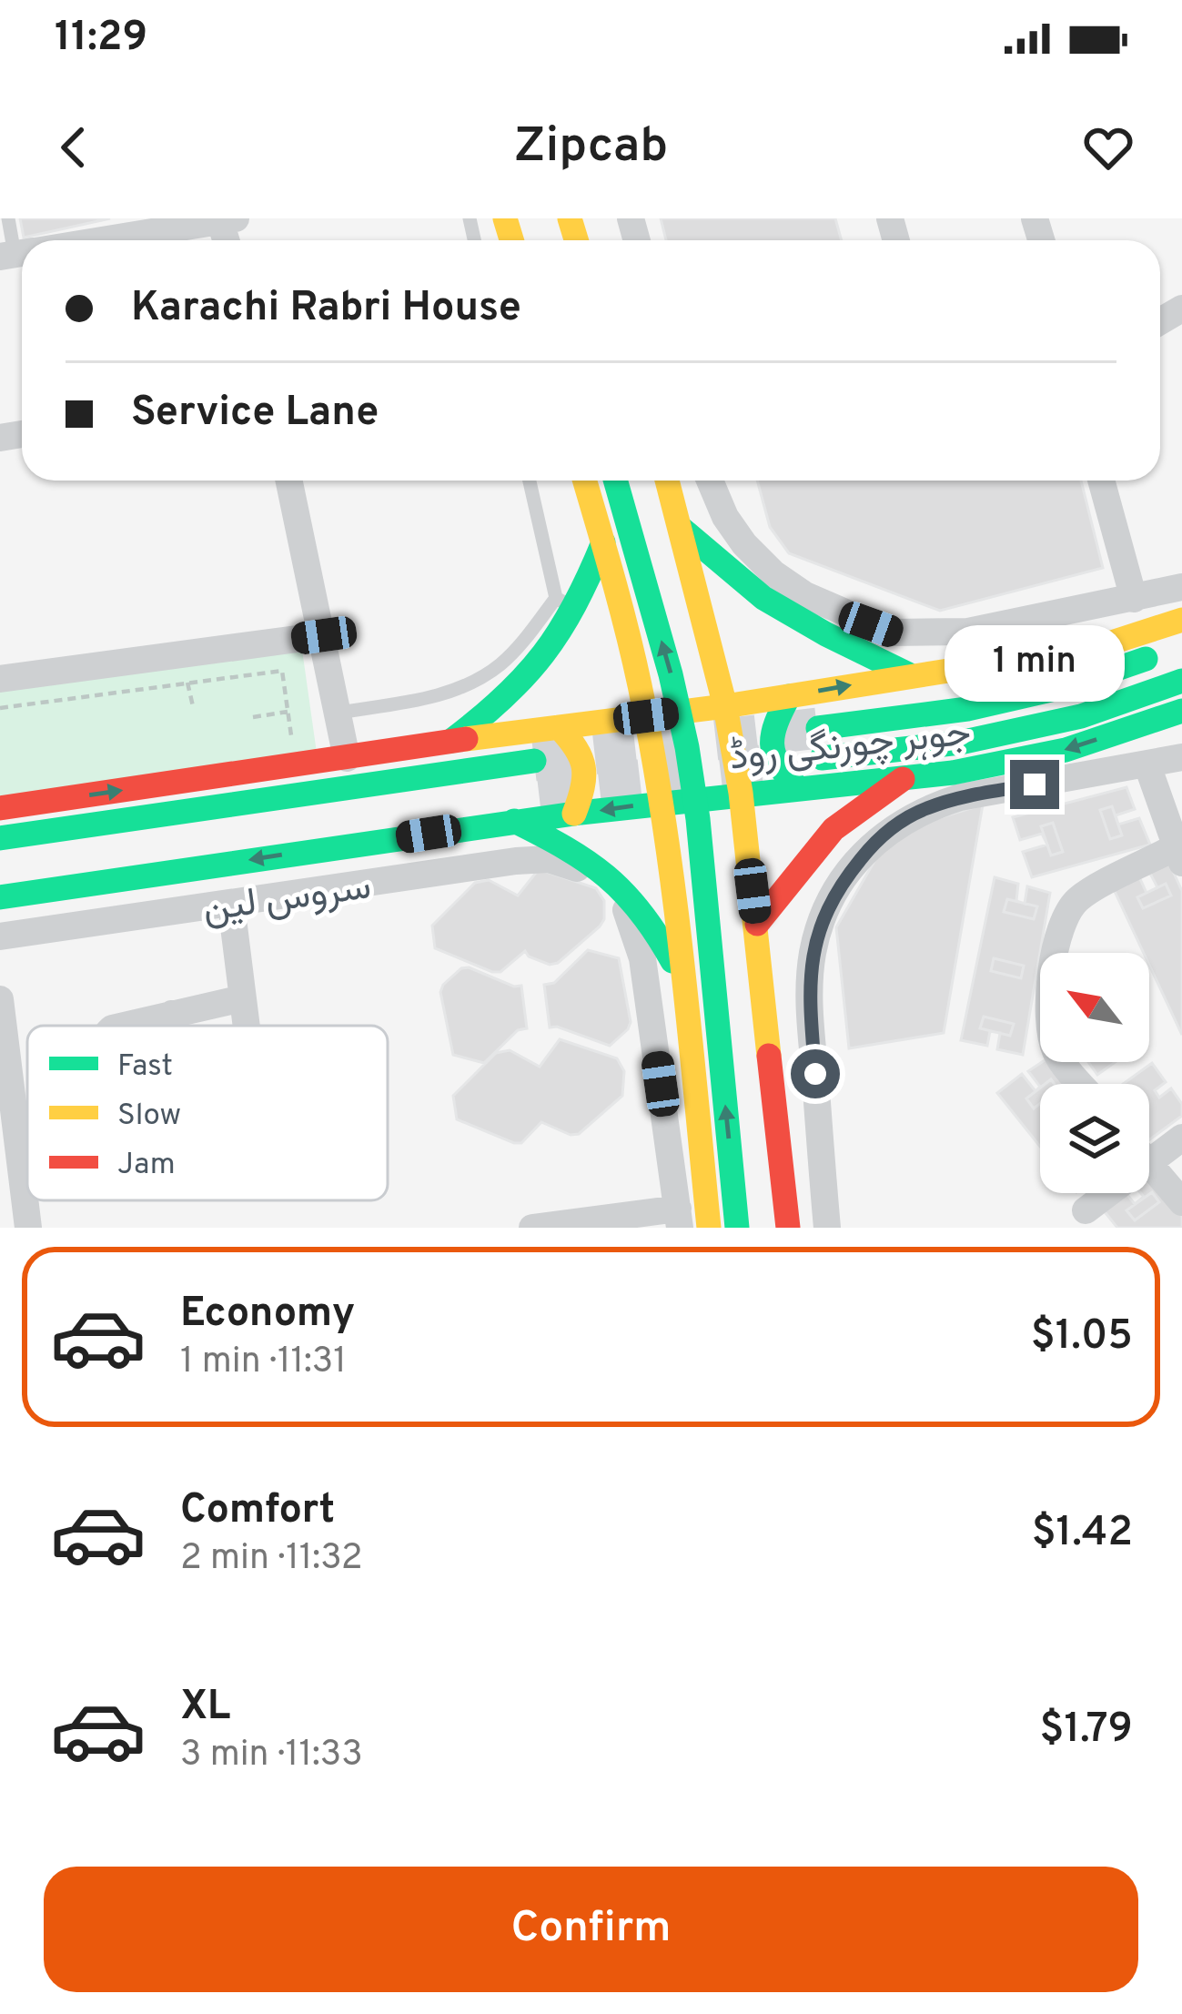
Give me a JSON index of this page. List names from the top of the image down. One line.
{"streets":{"main road":["جوہر چورنگی روڈ"],"street":["سروس لین"]},"legend":["Fast","Slow","Jam"],"north":"top left","page":{"status":"11:29","header":"Zipcab","banner":["Karachi Rabri House","Service Lane"],"bubble":"1 min","list":[{"name":"Economy","note":"1 min · 11:31","value":"$1.05"},{"name":"Comfort","note":"2 min · 11:32","value":"$1.42"},{"name":"XL","note":"3 min · 11:33","value":"$1.79"}],"buttons":"Confirm"}}
